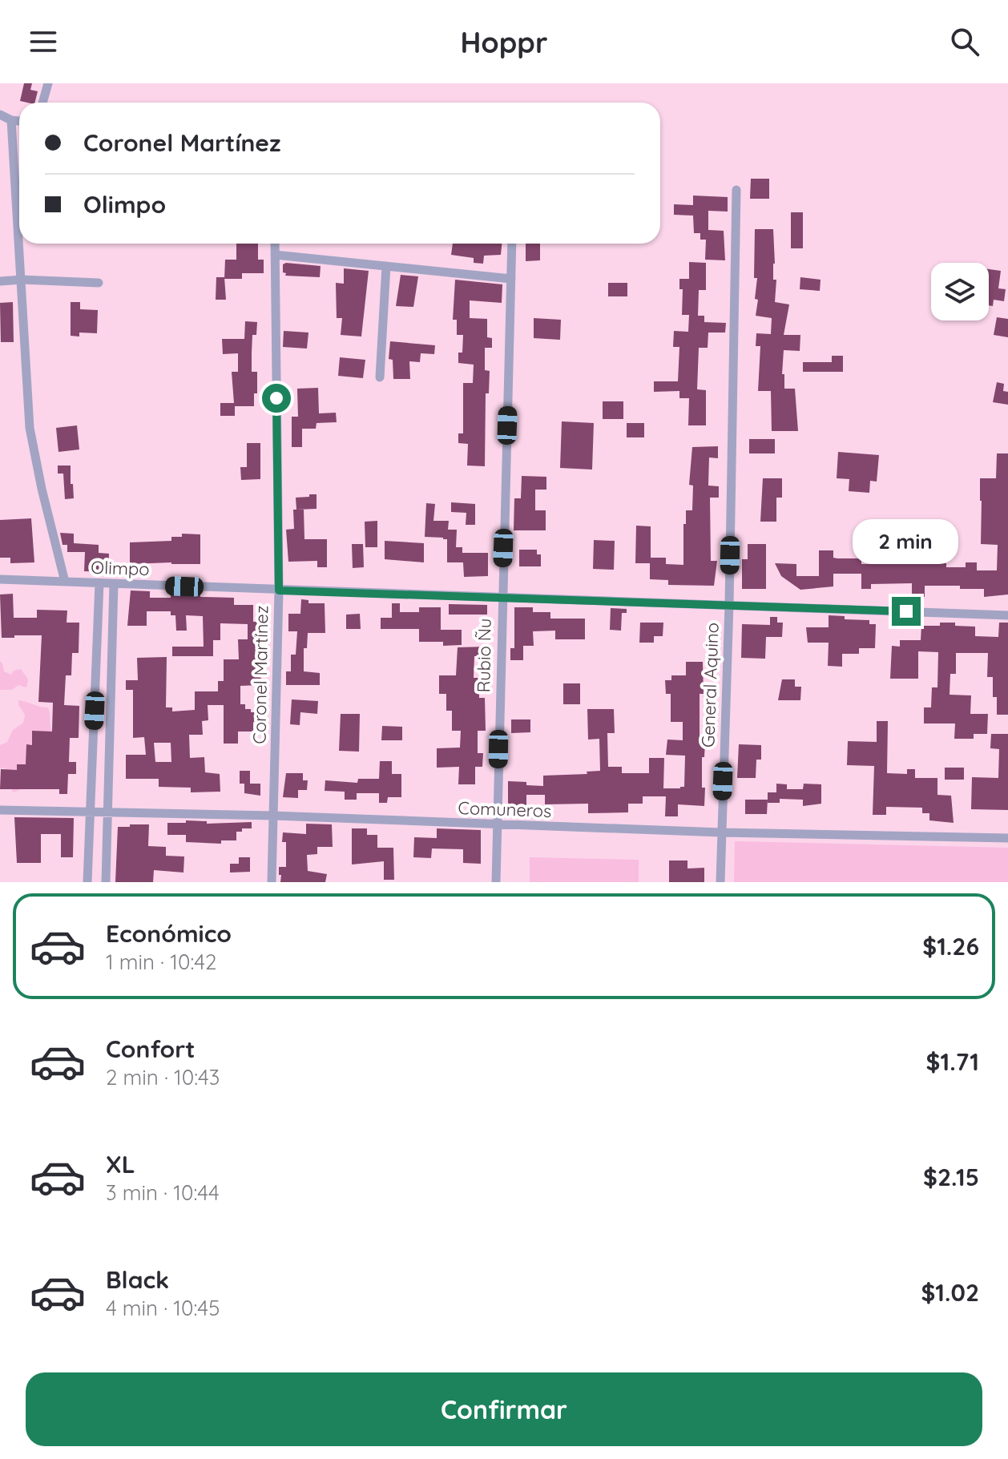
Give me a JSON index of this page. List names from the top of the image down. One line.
{"streets":{"street":["Olimpo","Rubio Ñu","Coronel Martínez","General Aquino","Comuneros"]},"crossings":[["Olimpo","Rubio Ñu"],["Olimpo","Coronel Martínez"],["Olimpo","General Aquino"],["Rubio Ñu","Comuneros"],["Coronel Martínez","Comuneros"],["General Aquino","Comuneros"]],"page":{"header":"Hoppr","banner":["Coronel Martínez","Olimpo"],"bubble":"2 min","list":[{"name":"Económico","note":"1 min · 10:42","value":"$1.26"},{"name":"Confort","note":"2 min · 10:43","value":"$1.71"},{"name":"XL","note":"3 min · 10:44","value":"$2.15"},{"name":"Black","note":"4 min · 10:45","value":"$1.02"}],"buttons":"Confirmar"}}
